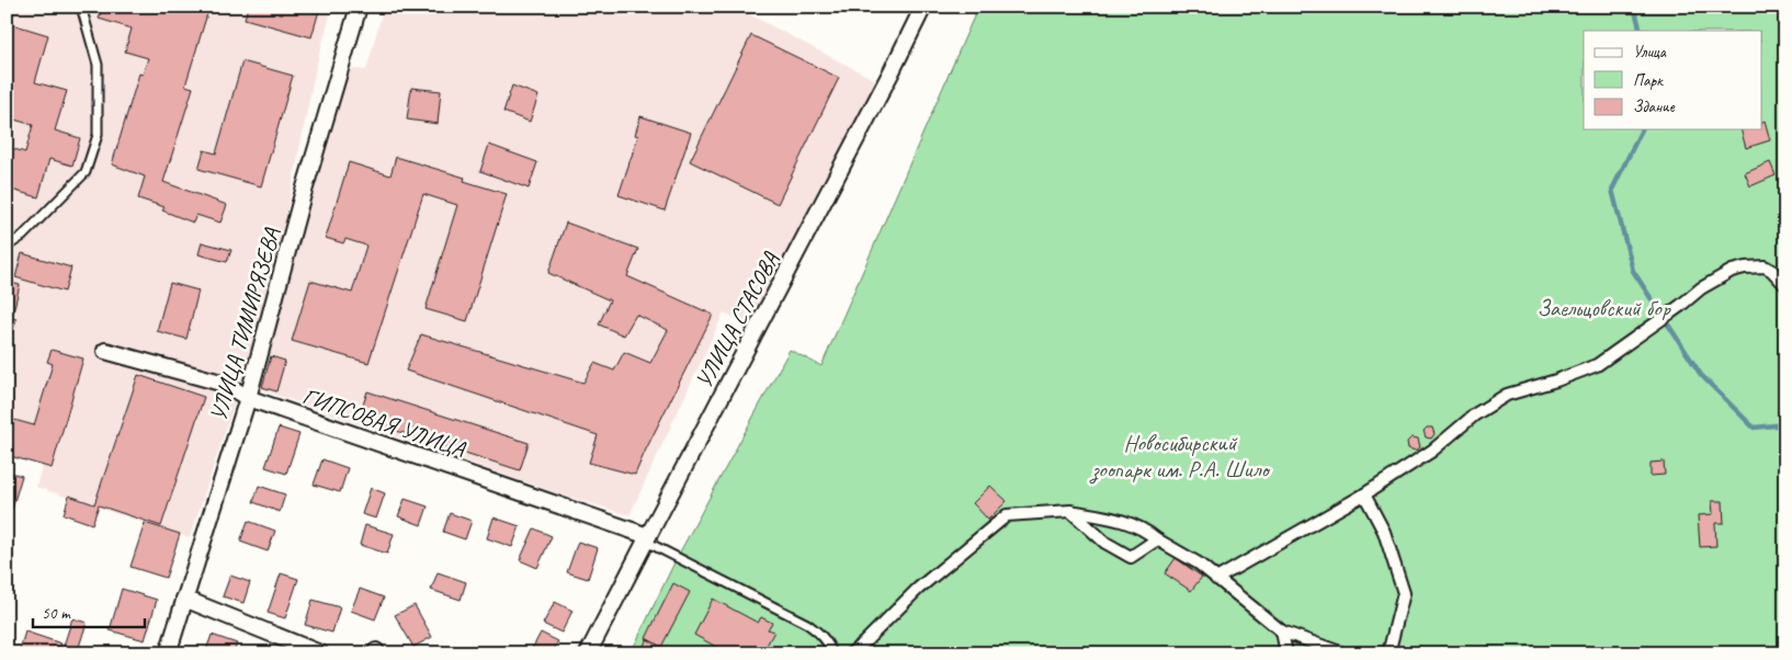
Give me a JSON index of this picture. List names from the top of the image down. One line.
{"streets":{"street":["УЛИЦА СТАСОВА","УЛИЦА ТИМИРЯЗЕВА","ГИПСОВАЯ УЛИЦА"]},"crossings":[["УЛИЦА СТАСОВА","ГИПСОВАЯ УЛИЦА"],["УЛИЦА ТИМИРЯЗЕВА","ГИПСОВАЯ УЛИЦА"]],"parks":["Заельцовский бор","Новосибирский зоопарк им. Р.А. Шило"],"legend":["Улица","Парк","Здание"],"scale_bar":"50 m"}
